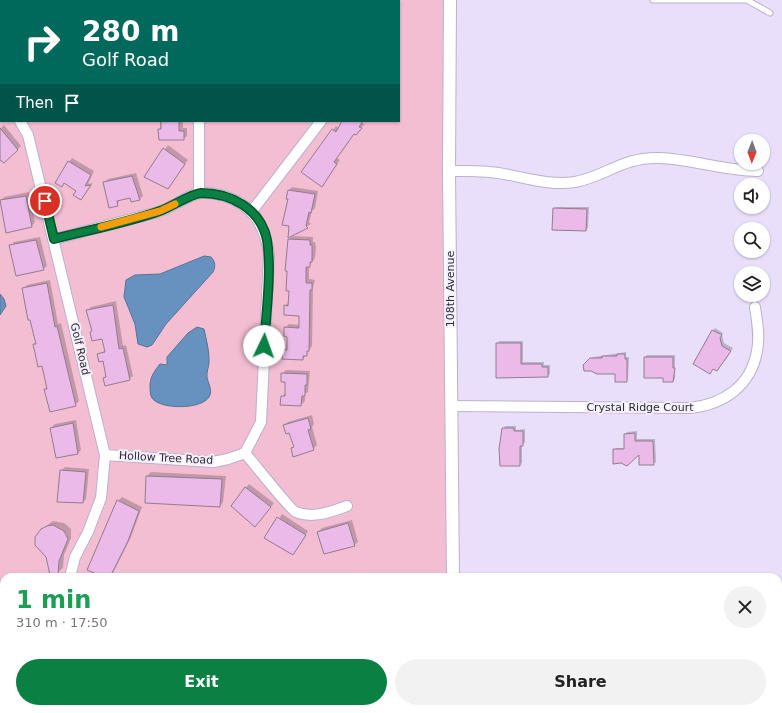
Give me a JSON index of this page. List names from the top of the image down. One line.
{"streets":{"street":["108th Avenue","Golf Road","Crystal Ridge Court","Hollow Tree Road"]},"crossings":[["108th Avenue","Crystal Ridge Court"],["Golf Road","Hollow Tree Road"]],"north":"bottom","page":{"turn":["280 m","Golf Road"],"then":"Then","heading":["1 min","310 m · 17:50"],"buttons":["Exit","Share"]}}
